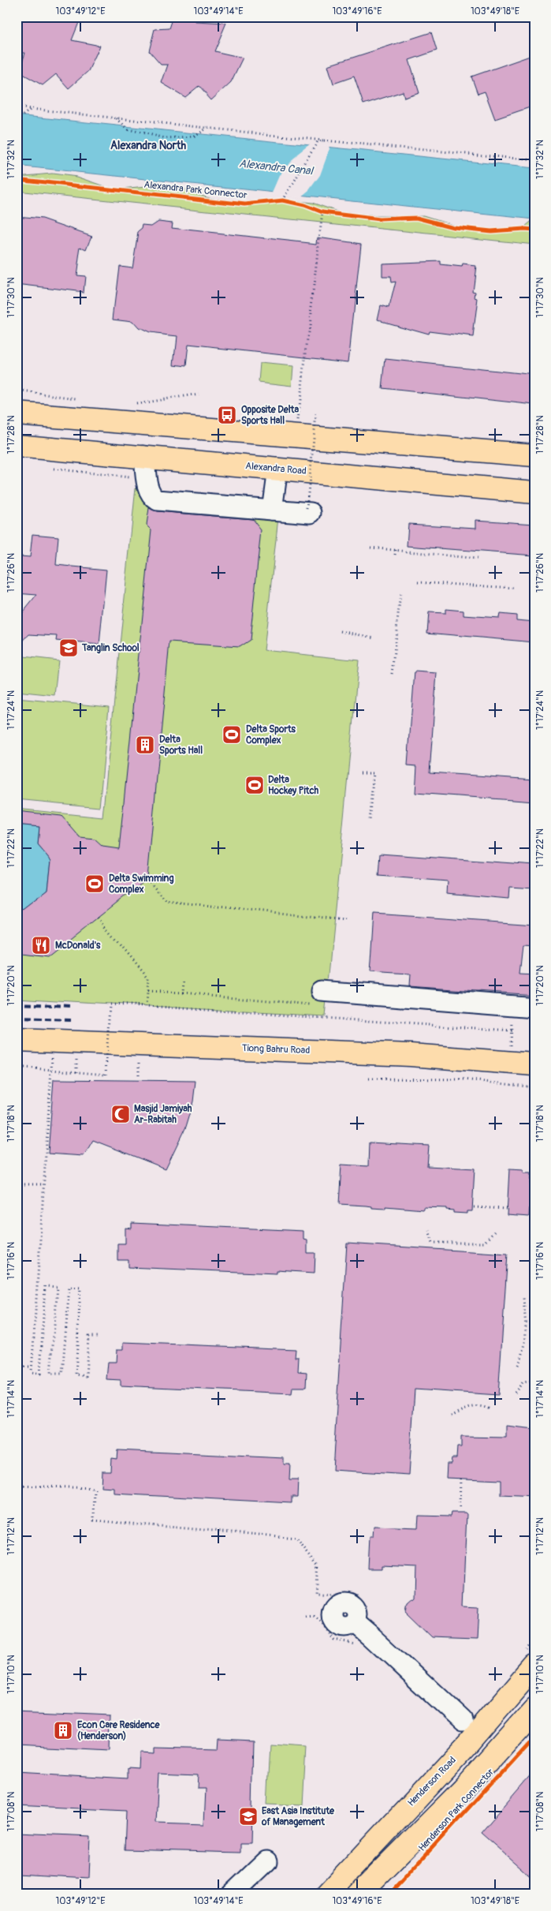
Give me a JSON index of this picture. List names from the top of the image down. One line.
{"streets":{"main road":["Alexandra Road","Tiong Bahru Road","Henderson Road"],"cycle path":["Alexandra Park Connector","Henderson Park Connector"]},"districts":["Alexandra North"],"water":["Alexandra Canal"],"places":{"bus stop":["Opposite Delta Sports Hall"],"school or university":["Tanglin School","East Asia Institute of Management"],"sports":["Delta Sports Complex","Delta Hockey Pitch","Delta Swimming Complex"],"building":["Delta Sports Hall","Econ Care Residence (Henderson)"],"restaurant":["McDonald's"],"mosque":["Masjid Jamiyah Ar-Rabitah"]},"coordinates":["103°49'12\"E","103°49'14\"E","103°49'16\"E","103°49'18\"E","1°17'32\"N","1°17'30\"N","1°17'28\"N","1°17'26\"N","1°17'24\"N","1°17'22\"N","1°17'20\"N","1°17'18\"N","1°17'16\"N","1°17'14\"N","1°17'12\"N","1°17'10\"N","1°17'08\"N"]}
